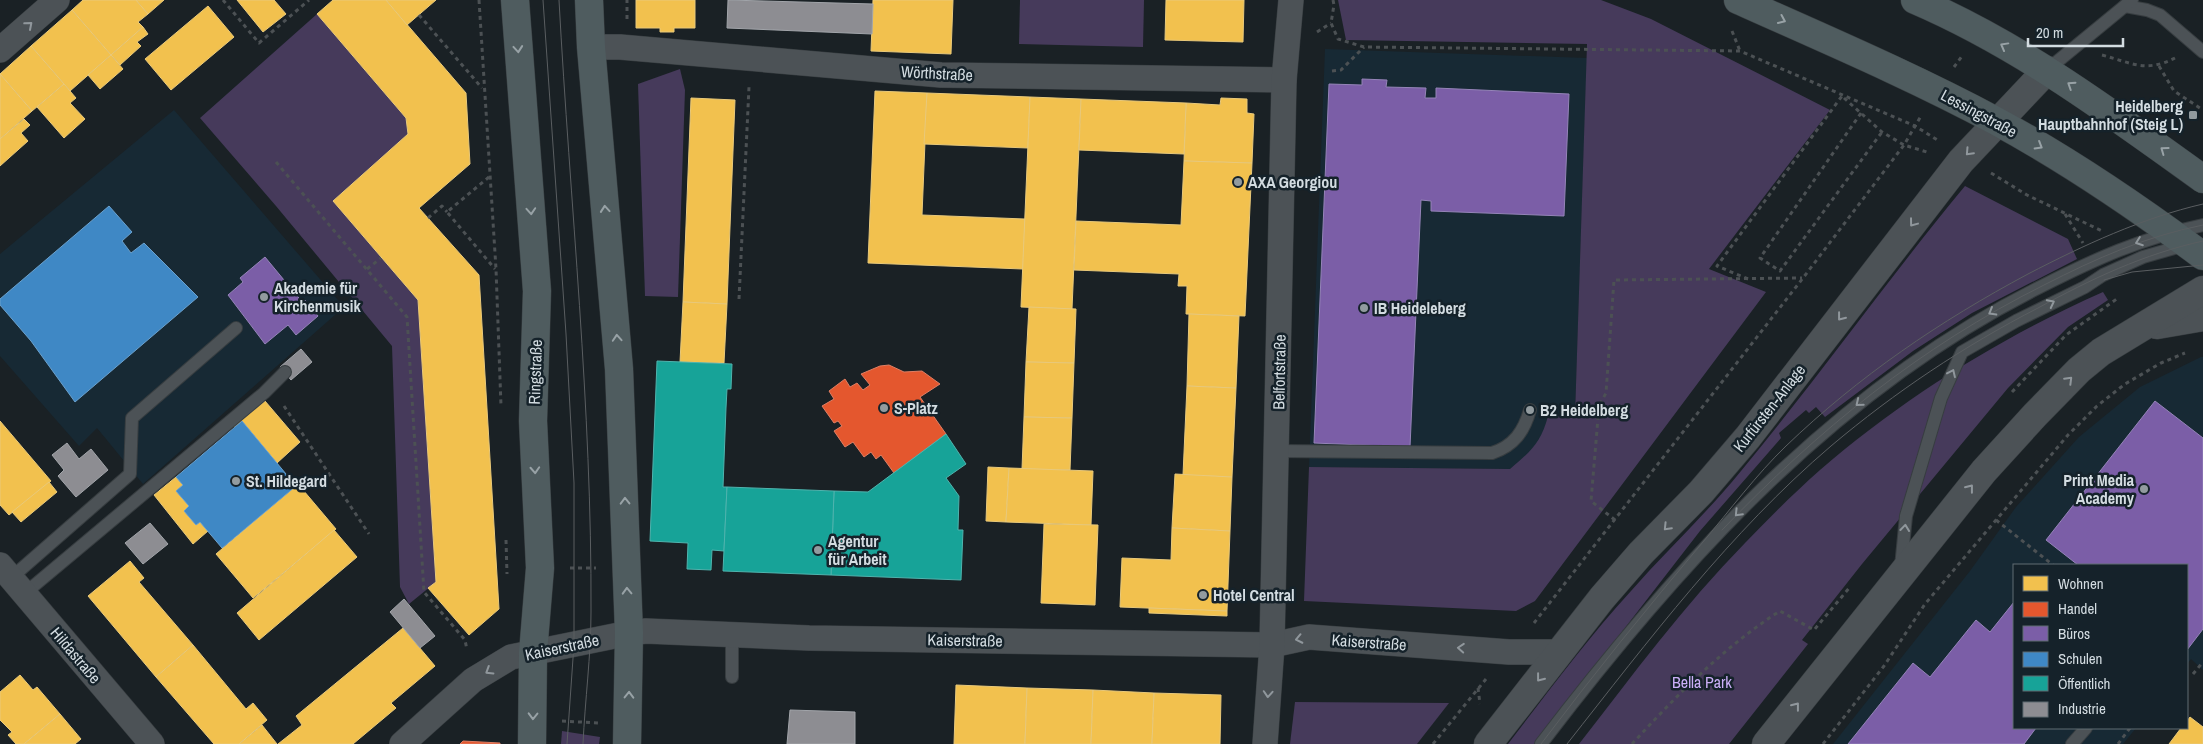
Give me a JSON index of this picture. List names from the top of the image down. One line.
{"streets":{"main road":["Lessingstraße","Ringstraße","Kurfürsten-Anlage"],"street":["Wörthstraße","Belfortstraße","Kaiserstraße","Hildastraße"]},"crossings":[["Wörthstraße","Belfortstraße"],["Lessingstraße","Kurfürsten-Anlage"],["Ringstraße","Kaiserstraße"],["Belfortstraße","Kaiserstraße"],["Kurfürsten-Anlage","Kaiserstraße"]],"parks":["Bella Park"],"places":{"transit":["Heidelberg Hauptbahnhof (Steig L)"],"other":["AXA Georgiou","Akademie für Kirchenmusik","IB Heideleberg","S-Platz","B2 Heidelberg","St. Hildegard","Print Media Academy","Agentur für Arbeit","Hotel Central"]},"legend":["Wohnen","Handel","Büros","Schulen","Öffentlich","Industrie"],"scale_bar":"20 m"}
